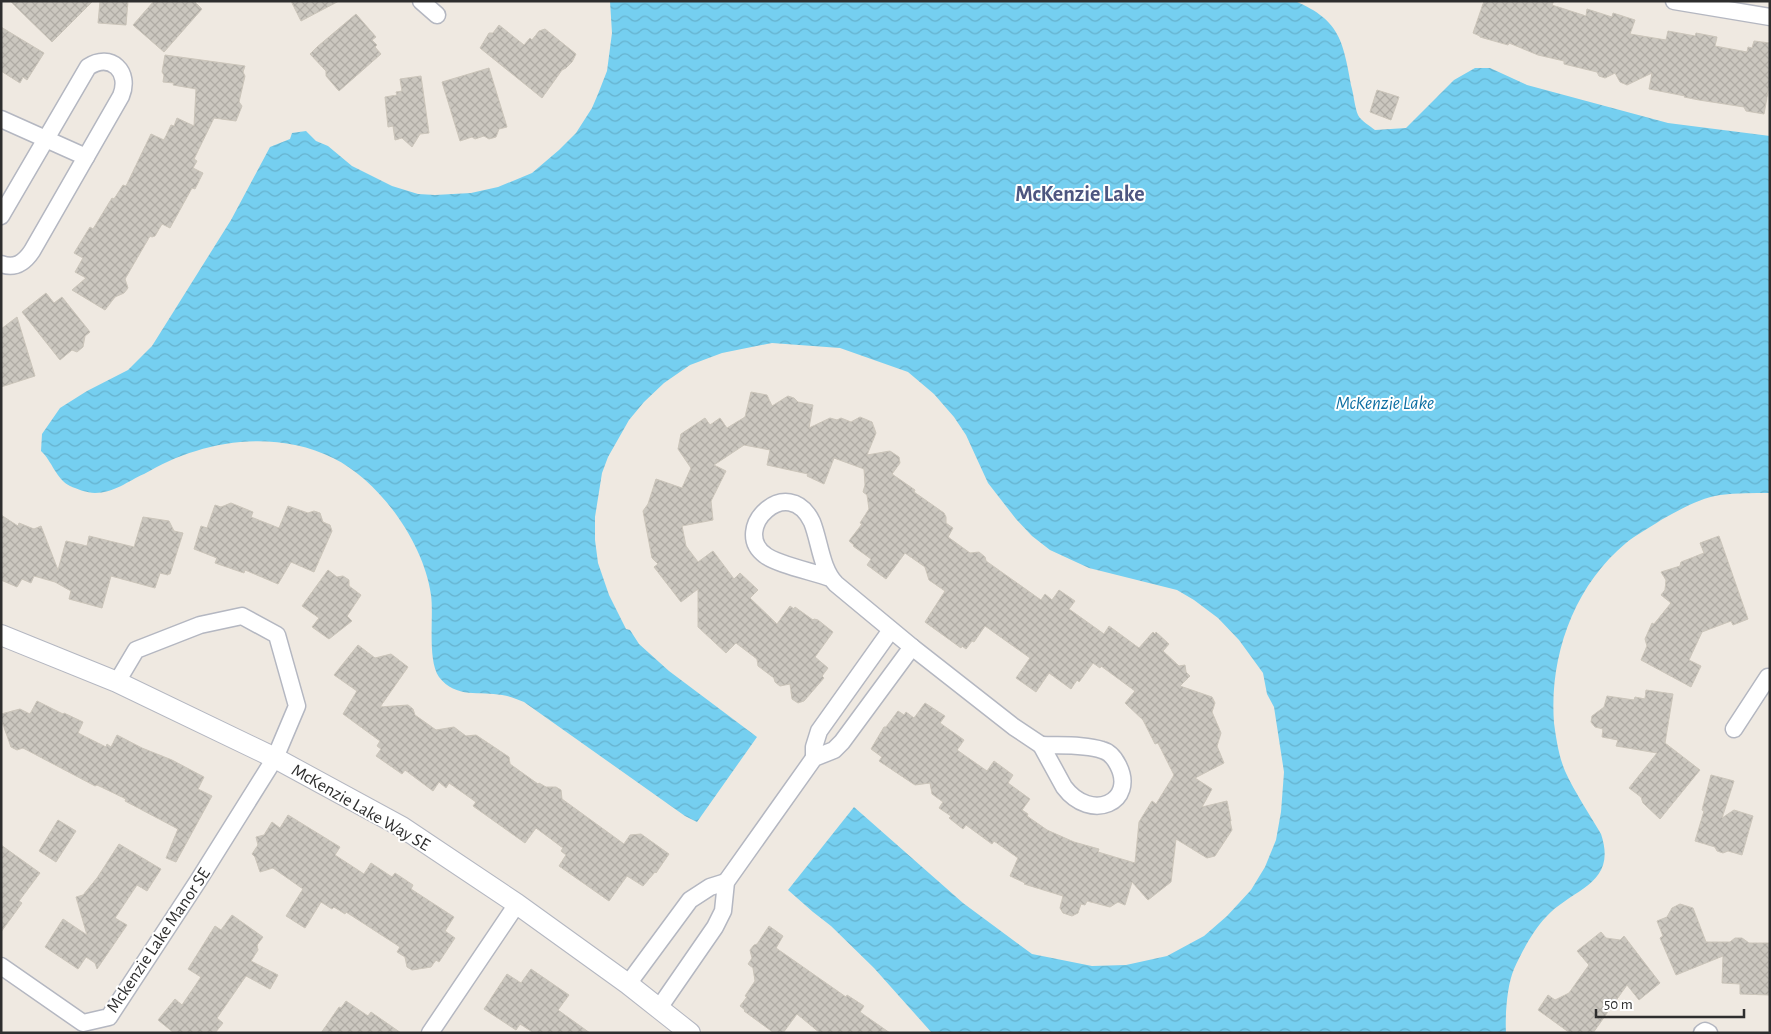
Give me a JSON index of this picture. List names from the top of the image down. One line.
{"streets":{"street":["McKenzie Lake Way SE","Mckenzie Lake Manor SE"]},"crossings":[["McKenzie Lake Way SE","Mckenzie Lake Manor SE"]],"districts":["McKenzie Lake"],"water":["McKenzie Lake"],"scale_bar":"50 m"}
